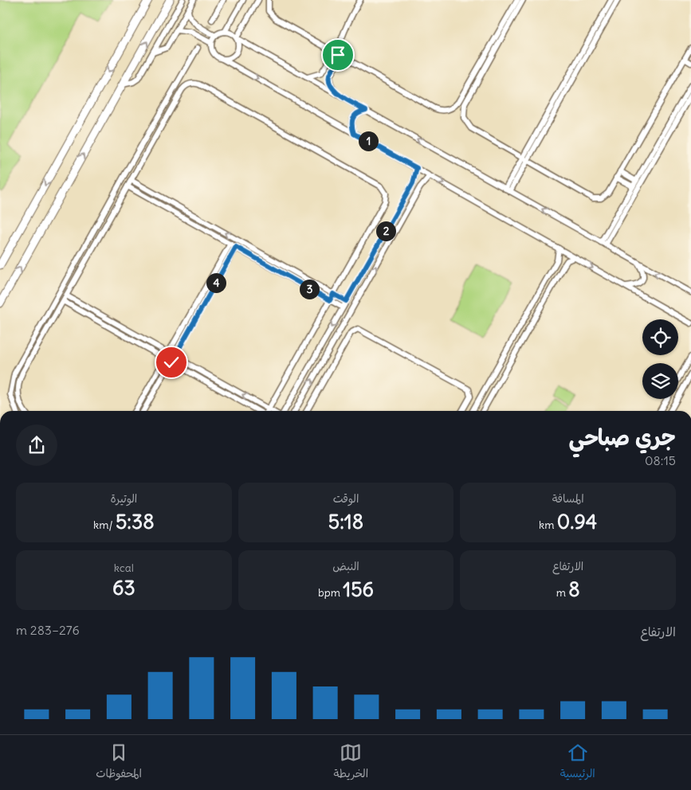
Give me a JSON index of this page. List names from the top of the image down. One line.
{"page":{"pins":["1","2","4","3"],"heading":["جري صباحي","08:15"],"stats":[["المسافة","0.94 km"],["الوقت","5:18"],["الوتيرة","5:38 /km"],["الارتفاع","8 m"],["النبض","156 bpm"],["kcal","63"]],"chart":["الارتفاع","276–283 m"],"tabs":["الرئيسية","الخريطة","المحفوظات"]}}
